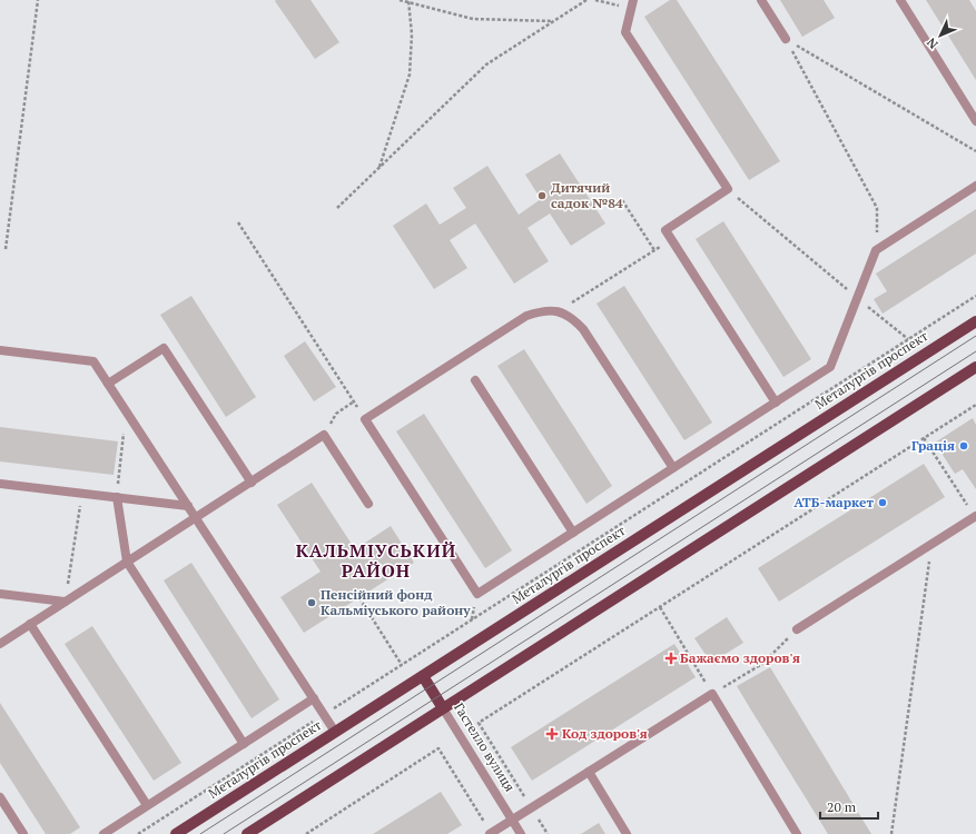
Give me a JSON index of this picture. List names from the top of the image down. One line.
{"streets":{"main road":["Металургів проспект","Гастелло вулиця"]},"crossings":[["Металургів проспект","Гастелло вулиця"]],"districts":["КАЛЬМІУСЬКИЙ РАЙОН"],"places":{"other":["Дитячий садок №84","Грація","АТБ-маркет","Пенсійний фонд Кальміуського району"],"health":["Бажаємо здоров'я","Код здоров'я"]},"scale_bar":"20 m","north":"bottom left"}
